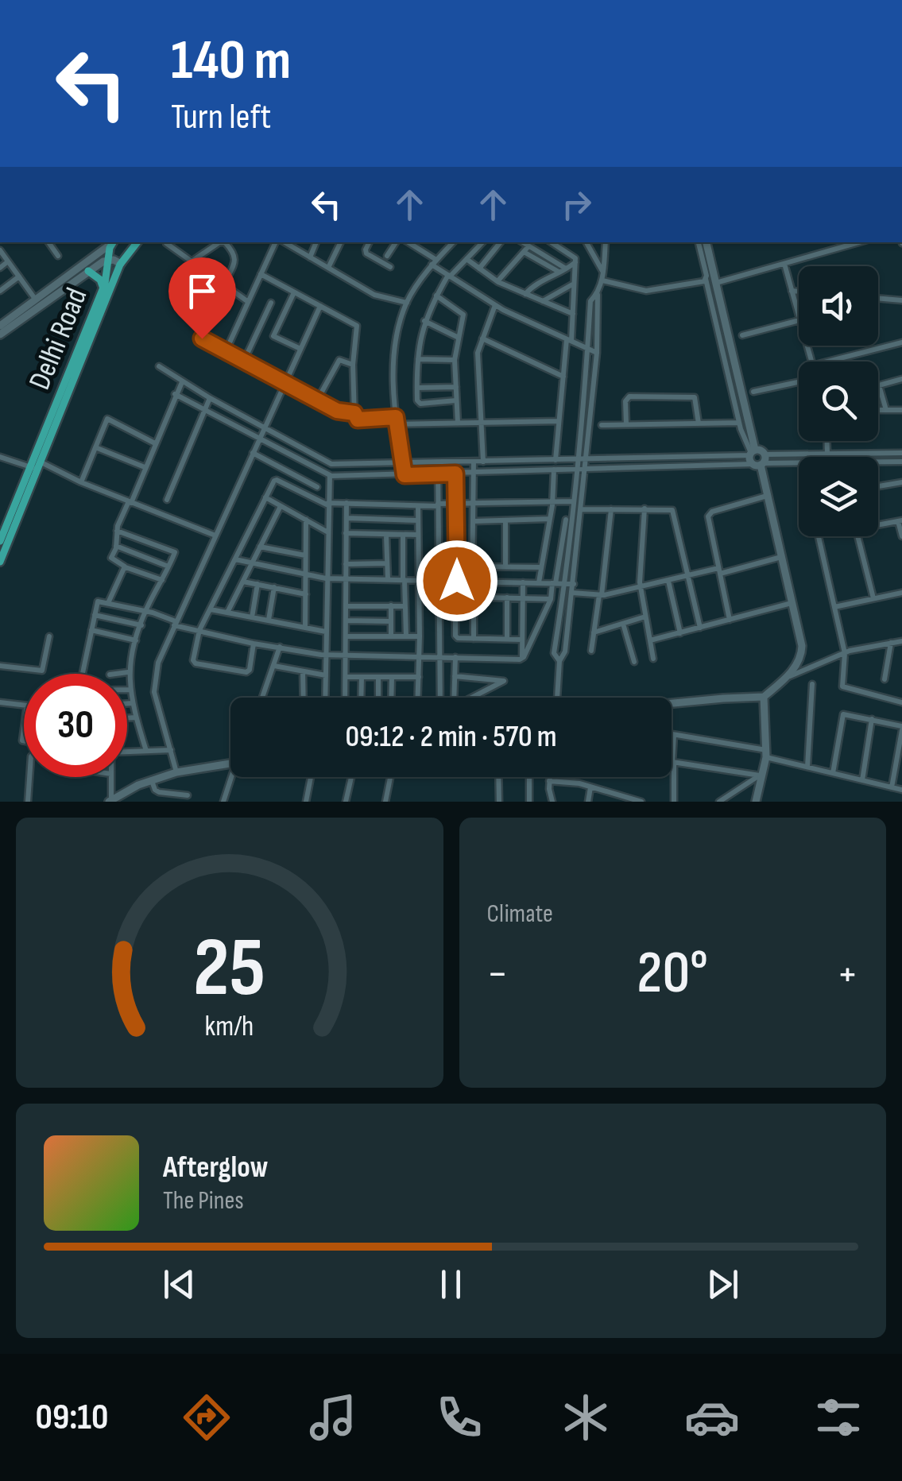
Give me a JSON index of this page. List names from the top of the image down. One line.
{"streets":{"main road":["Delhi Road"]},"page":{"turn":["140 m","Turn left"],"limit":"30","trip":"09:12 · 2 min · 570 m","tile":"Climate","heat":["−","20°","+"],"song":["Afterglow","The Pines"],"tabs":"09:10","gauge":["25","km/h"]}}
